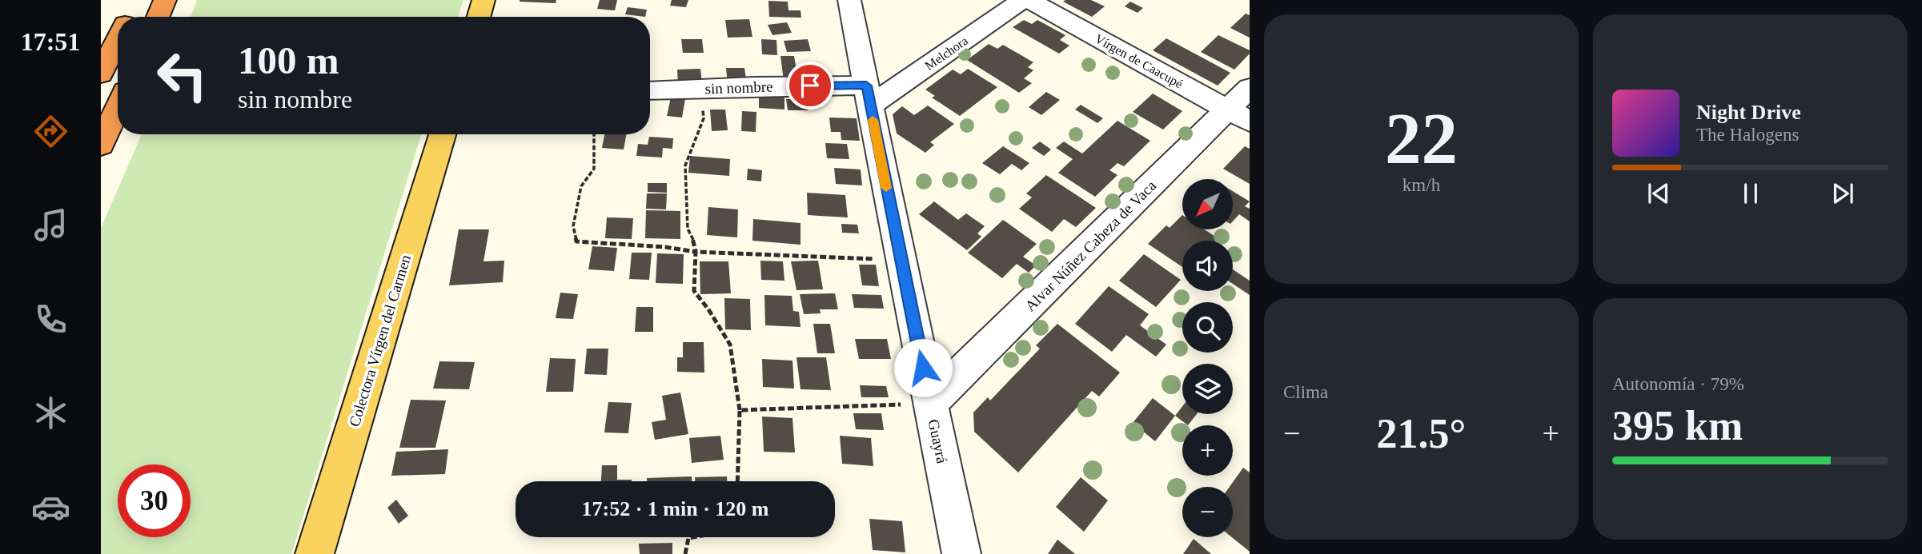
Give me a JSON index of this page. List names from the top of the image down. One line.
{"streets":{"main road":["Colectora Vírgen del Carmen"],"street":["Melchora","Vírgen de Caacupé","sin nombre","Alvar Núñez Cabeza de Vaca","Guayrá"]},"crossings":[["Melchora","sin nombre"],["Melchora","Guayrá"],["Vírgen de Caacupé","Alvar Núñez Cabeza de Vaca"],["sin nombre","Guayrá"],["Alvar Núñez Cabeza de Vaca","Guayrá"]],"north":"bottom left","page":{"tabs":"17:51","tile":[["22","km/h"],"Clima",["Autonomía · 79%","395 km"]],"turn":["100 m","sin nombre"],"song":["Night Drive","The Halogens"],"map_buttons":["+","−"],"heat":["−","21.5°","+"],"limit":"30","trip":"17:52 · 1 min · 120 m"}}
